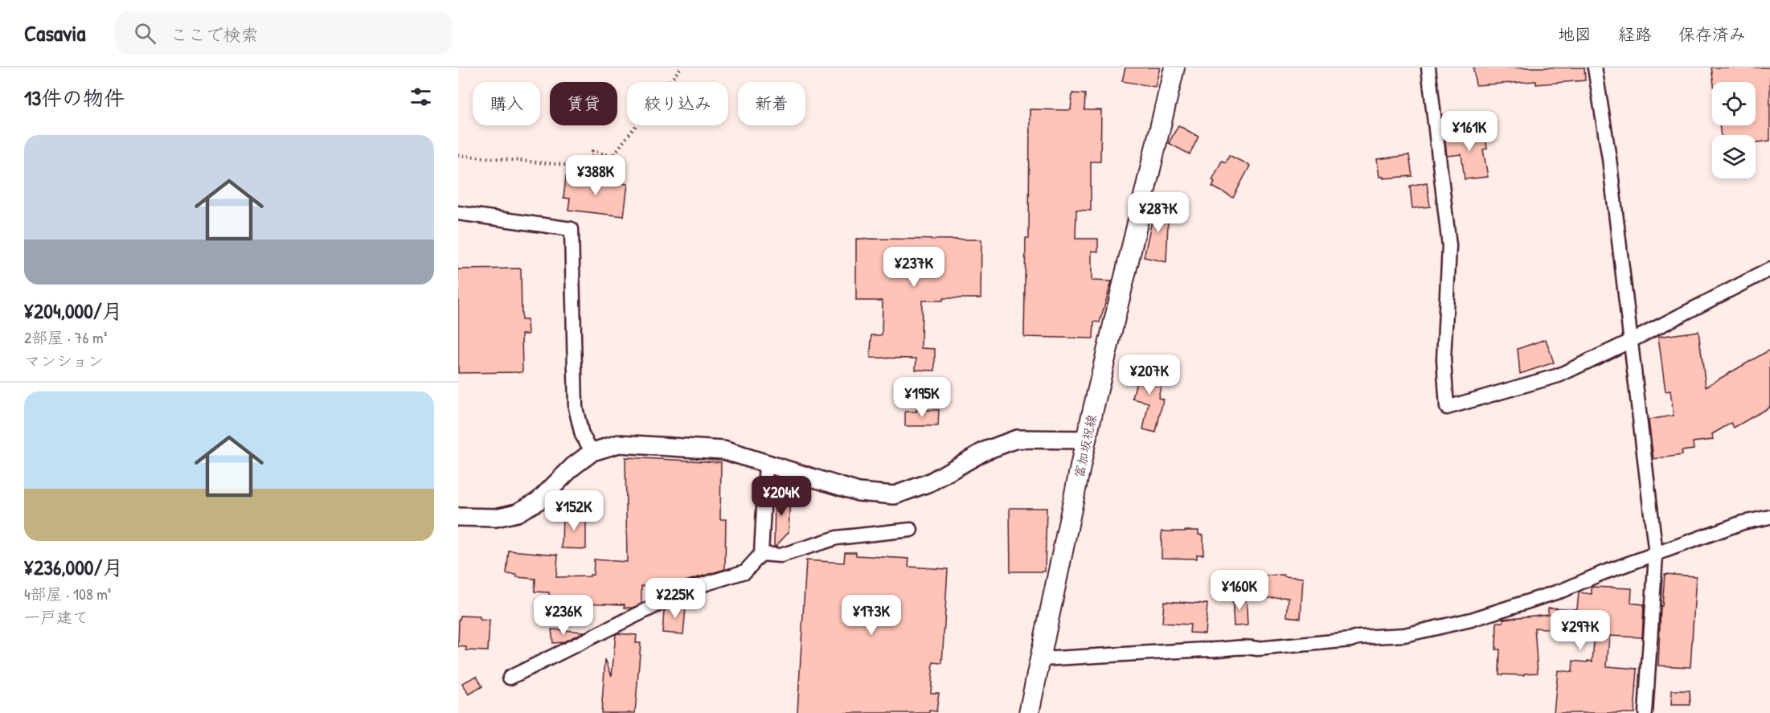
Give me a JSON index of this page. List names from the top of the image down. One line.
{"streets":{"main road":["富加坂祝線"]},"page":{"header":"Casavia","search":"ここで検索","nav":["地図","経路","保存済み"],"heading":"13件の物件","chip":["購入","賃貸","絞り込み","新着"],"price":["¥161K","¥388K","¥287K","¥237K","¥207K","¥195K","¥204K","¥152K","¥160K","¥225K","¥236K","¥173K","¥297K"],"list":[{"name":"¥204,000/月","note":"2部屋 · 76 m² · マンション"},{"name":"¥236,000/月","note":"4部屋 · 108 m² · 一戸建て"}]}}
